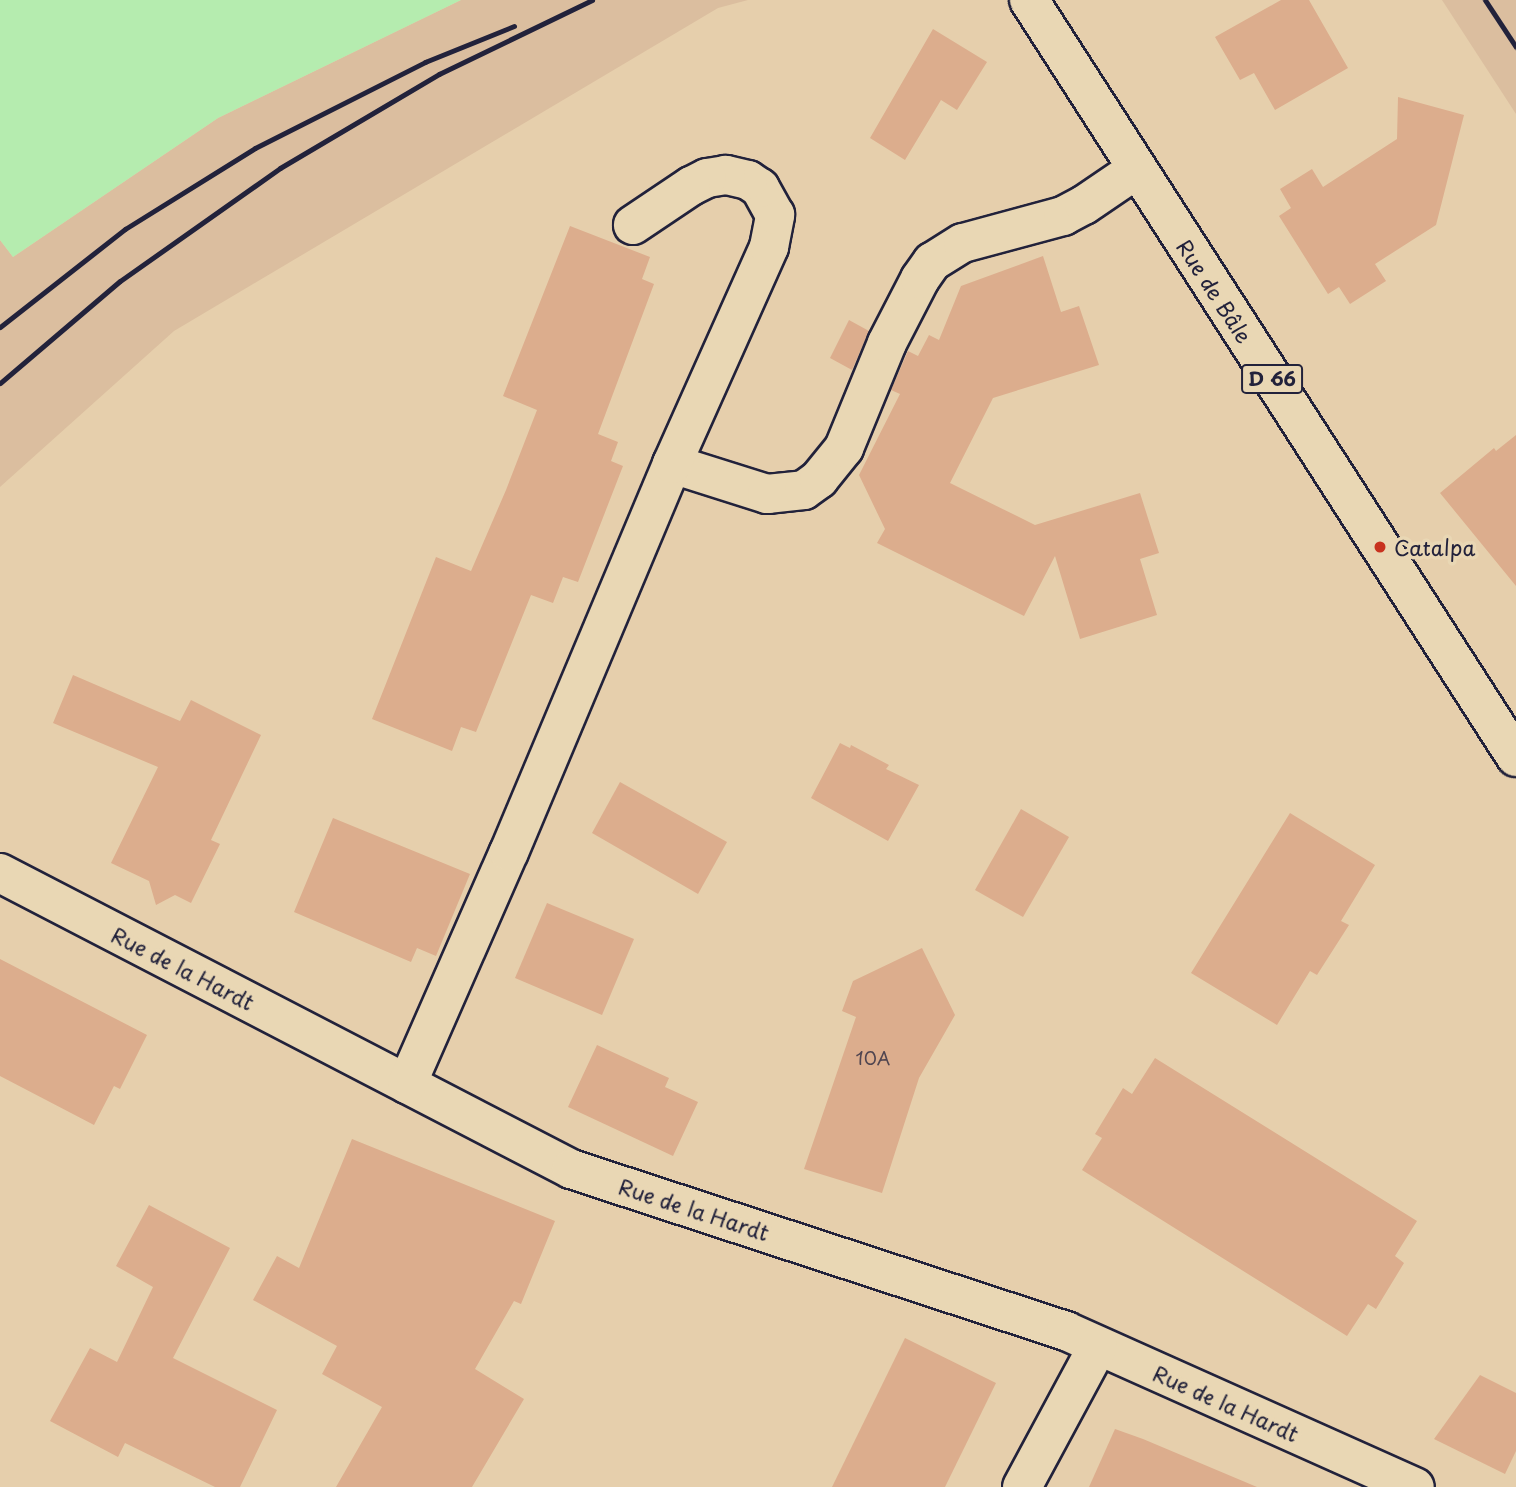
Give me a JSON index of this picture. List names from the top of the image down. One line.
{"streets":{"street":["Rue de Bâle","D 66","Rue de la Hardt"]},"places":["Catalpa"],"house_numbers":["10A"]}
